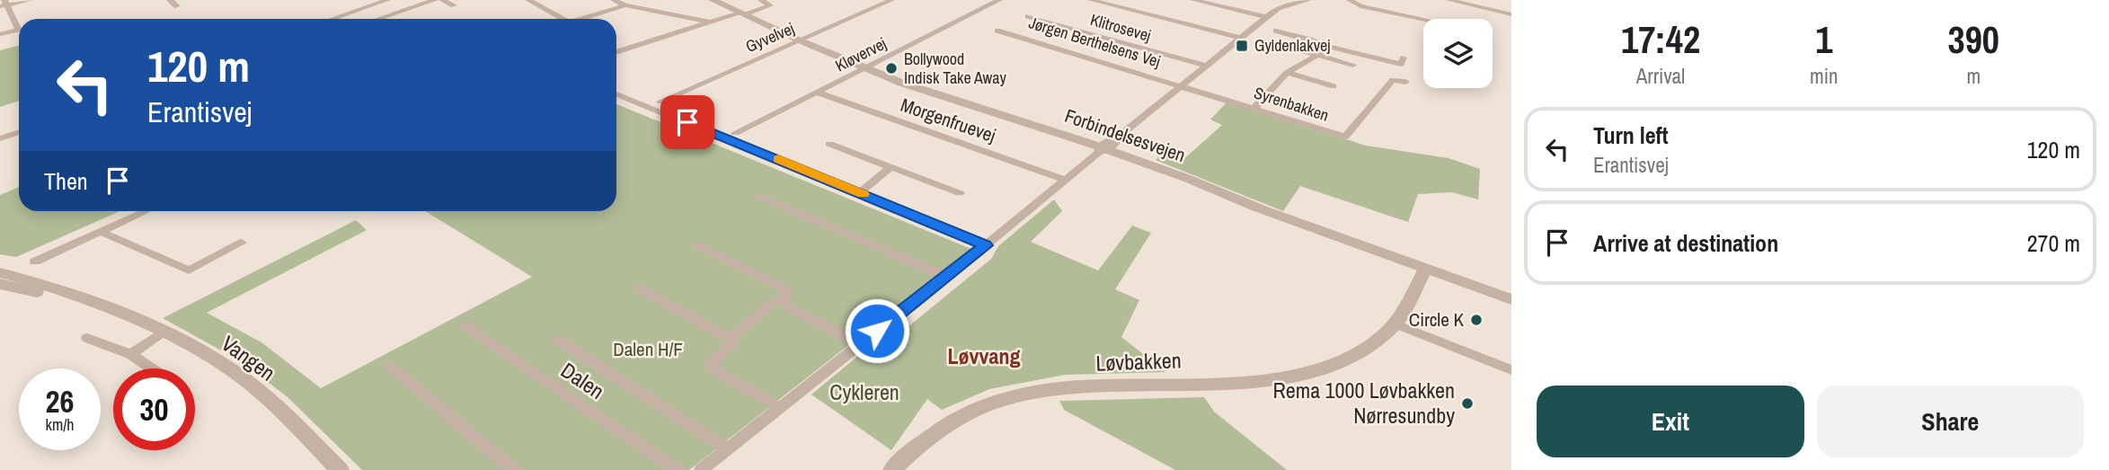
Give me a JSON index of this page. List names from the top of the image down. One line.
{"streets":{"street":["Klitrosevej","Gyvelvej","Jørgen Berthelsens Vej","Kløvervej","Syrenbakken","Morgenfruevej","Forbindelsesvejen","Vangen","Løvbakken","Dalen"]},"crossings":[["Klitrosevej","Jørgen Berthelsens Vej"],["Gyvelvej","Forbindelsesvejen"],["Jørgen Berthelsens Vej","Syrenbakken"],["Jørgen Berthelsens Vej","Morgenfruevej"],["Jørgen Berthelsens Vej","Forbindelsesvejen"],["Kløvervej","Morgenfruevej"],["Kløvervej","Forbindelsesvejen"],["Forbindelsesvejen","Løvbakken"]],"districts":["Løvvang"],"parks":["Dalen H/F","Cykleren"],"places":{"transit":["Gyldenlakvej"],"other":["Bollywood Indisk Take Away","Circle K","Rema 1000 Løvbakken Nørresundby"]},"page":{"eta":["17:42","Arrival","1","min","390","m"],"turn":["120 m","Erantisvej"],"list":[{"name":"Turn left","note":"Erantisvej","value":"120 m"},{"name":"Arrive at destination","value":"270 m"}],"then":"Then","speed":"26 km/h","limit":"30","buttons":["Exit","Share"]}}
